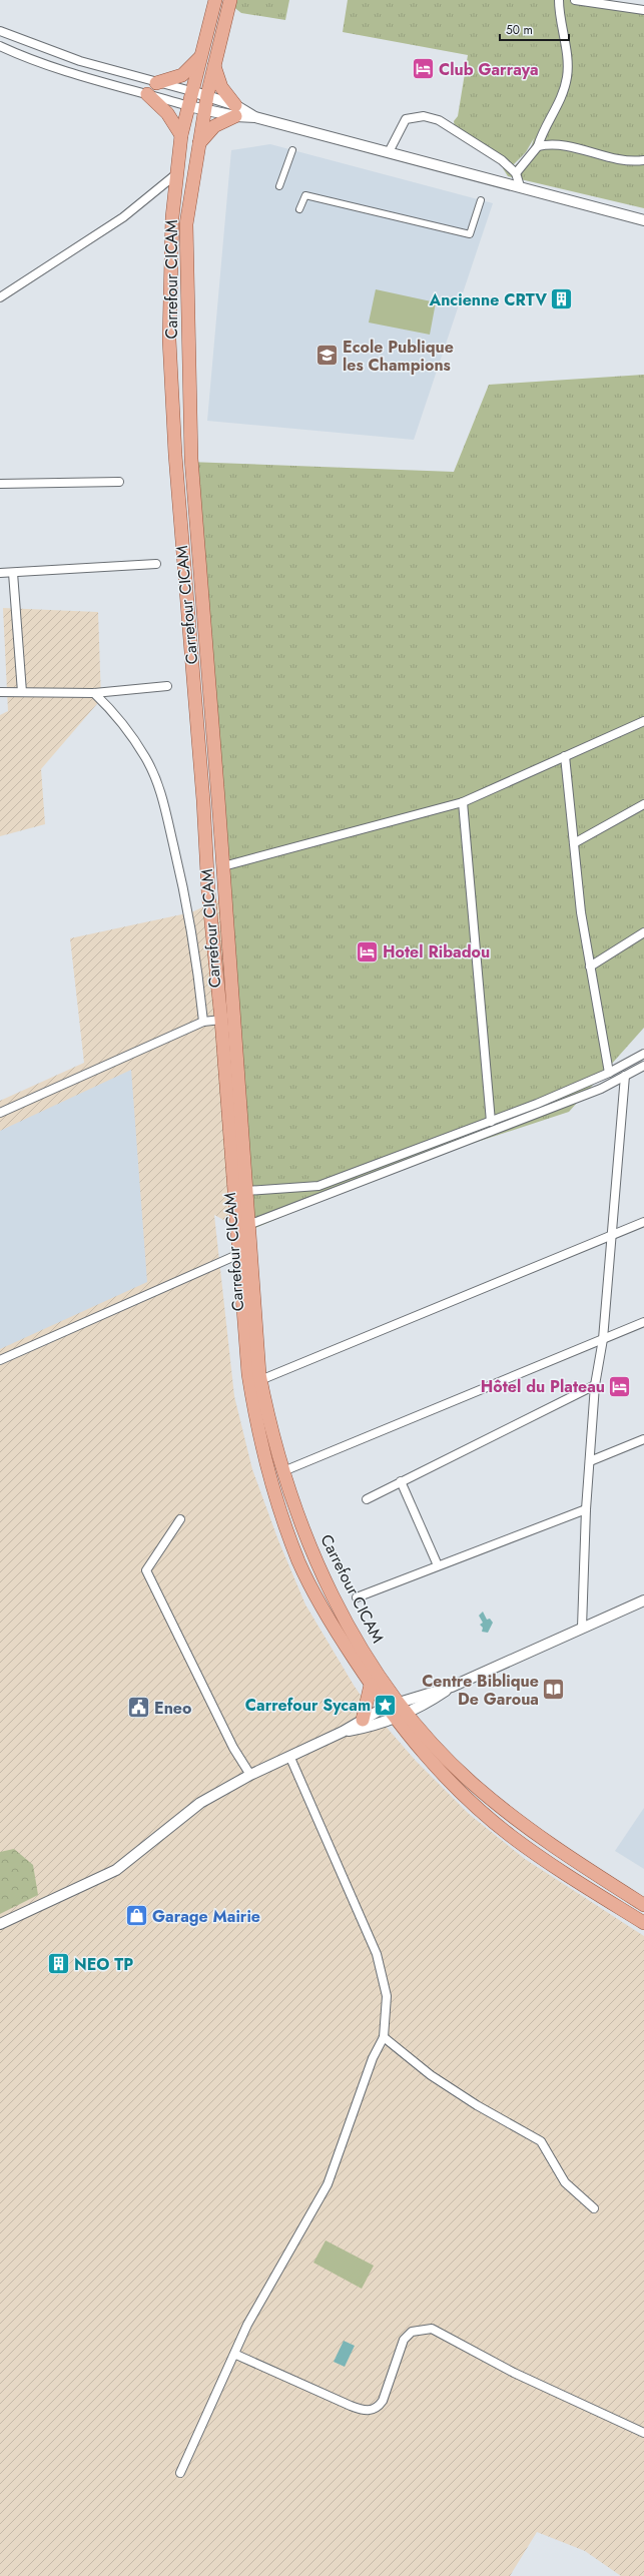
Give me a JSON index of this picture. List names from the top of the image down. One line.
{"streets":{"main road":["Carrefour CICAM"]},"places":{"hotel":["Club Garraya","Hotel Ribadou","Hôtel du Plateau"],"building":["Ancienne CRTV","NEO TP"],"school or university":["Ecole Publique les Champions"],"library":["Centre Biblique De Garoua"],"place":["Carrefour Sycam"],"public building":["Eneo"],"shop":["Garage Mairie"]},"scale_bar":"50 m"}
